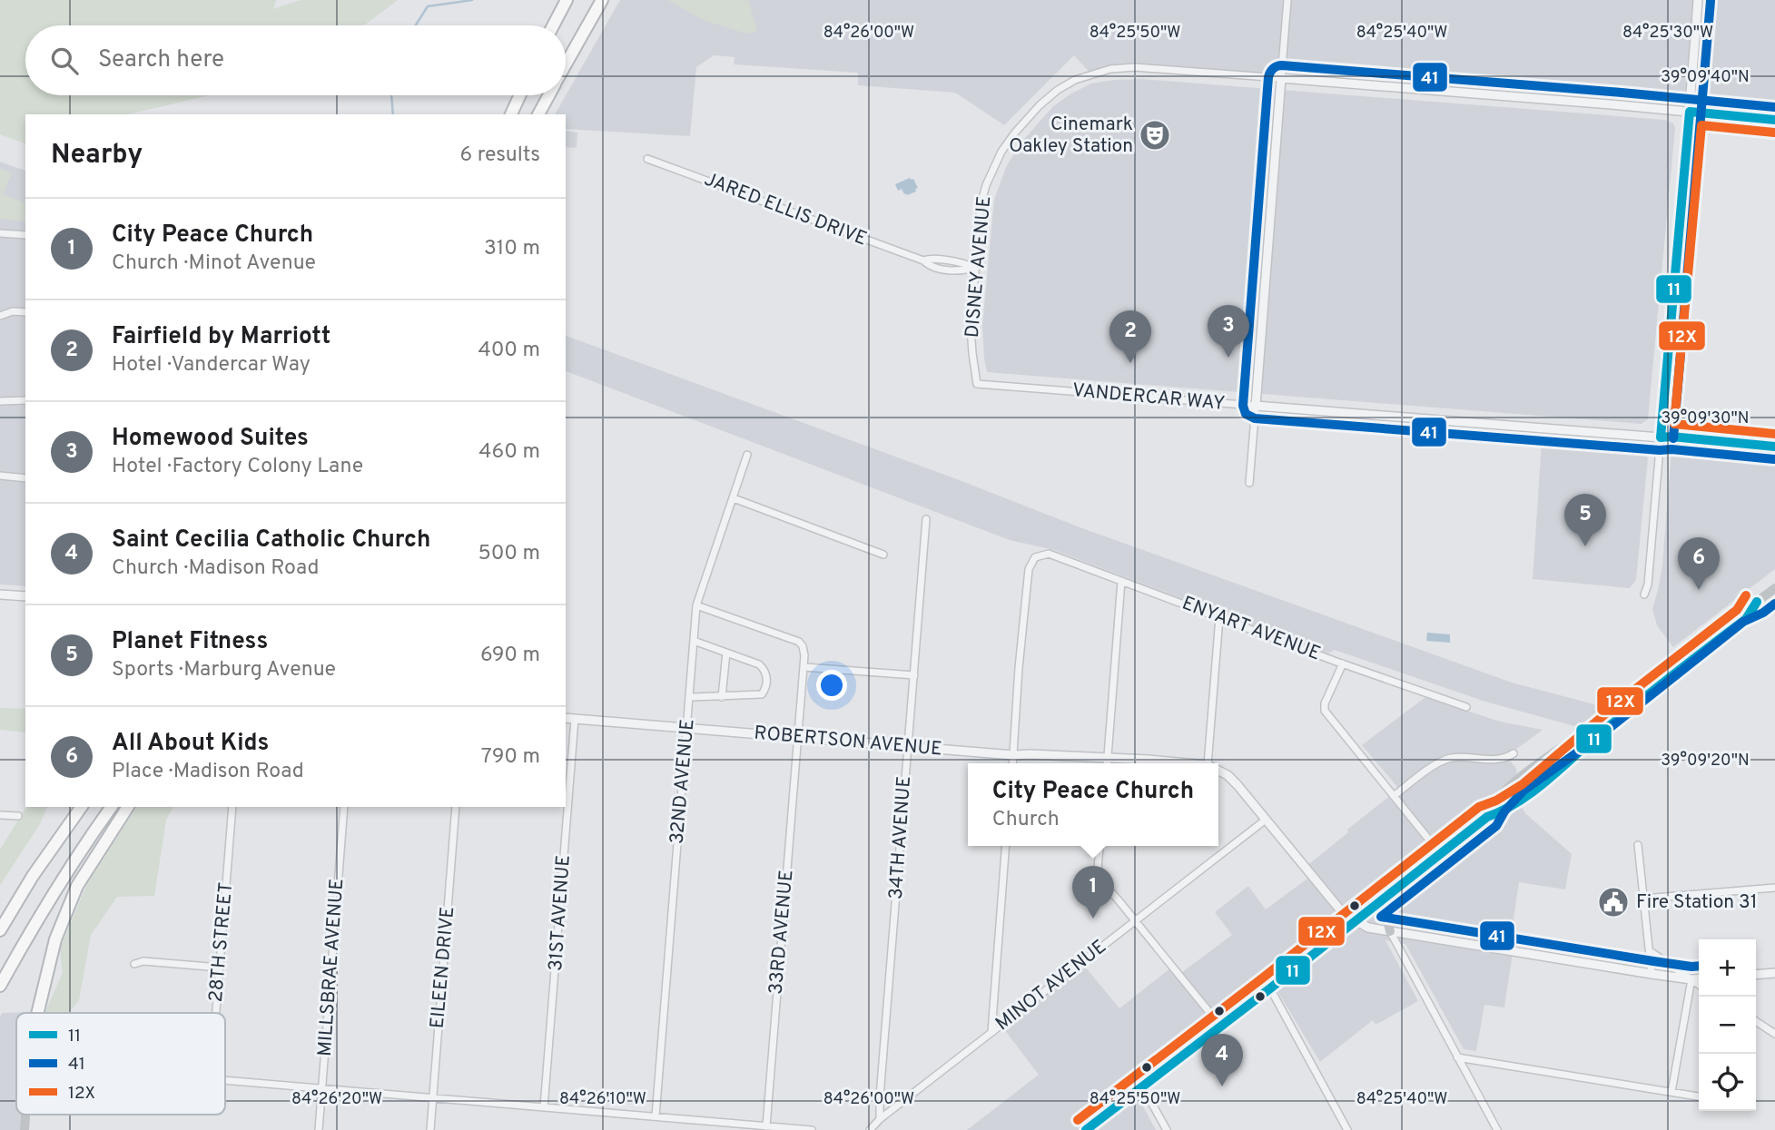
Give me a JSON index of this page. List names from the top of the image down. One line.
{"streets":{"street":["JARED ELLIS DRIVE","DISNEY AVENUE","VANDERCAR WAY","ENYART AVENUE","ROBERTSON AVENUE","32ND AVENUE","34TH AVENUE","31ST AVENUE","33RD AVENUE","28TH STREET","MILLSBRAE AVENUE","EILEEN DRIVE","MINOT AVENUE"]},"crossings":[["JARED ELLIS DRIVE","DISNEY AVENUE"],["DISNEY AVENUE","VANDERCAR WAY"],["ENYART AVENUE","ROBERTSON AVENUE"],["ROBERTSON AVENUE","32ND AVENUE"],["ROBERTSON AVENUE","34TH AVENUE"],["ROBERTSON AVENUE","31ST AVENUE"],["ROBERTSON AVENUE","33RD AVENUE"],["34TH AVENUE","MINOT AVENUE"]],"places":{"theatre":["Cinemark Oakley Station"],"public building":["Fire Station 31"]},"lines":["transit line 41","transit line 11","transit line 12X"],"legend":["11","41","12X"],"page":{"search":"Search here","heading":["Nearby","6 results"],"list":[{"mark":"1","name":"City Peace Church","note":"Church · Minot Avenue","value":"310 m"},{"mark":"2","name":"Fairfield by Marriott","note":"Hotel · Vandercar Way","value":"400 m"},{"mark":"3","name":"Homewood Suites","note":"Hotel · Factory Colony Lane","value":"460 m"},{"mark":"4","name":"Saint Cecilia Catholic Church","note":"Church · Madison Road","value":"500 m"},{"mark":"5","name":"Planet Fitness","note":"Sports · Marburg Avenue","value":"690 m"},{"mark":"6","name":"All About Kids","note":"Place · Madison Road","value":"790 m"}],"pins":["3","2","5","6","1","4"],"popup":["City Peace Church","Church"],"map_buttons":["+","−"]},"coordinates":["84°26'00\"W","84°25'50\"W","84°25'40\"W","84°25'30\"W","39°09'40\"N","39°09'30\"N","39°09'20\"N","84°26'20\"W","84°26'10\"W"]}
